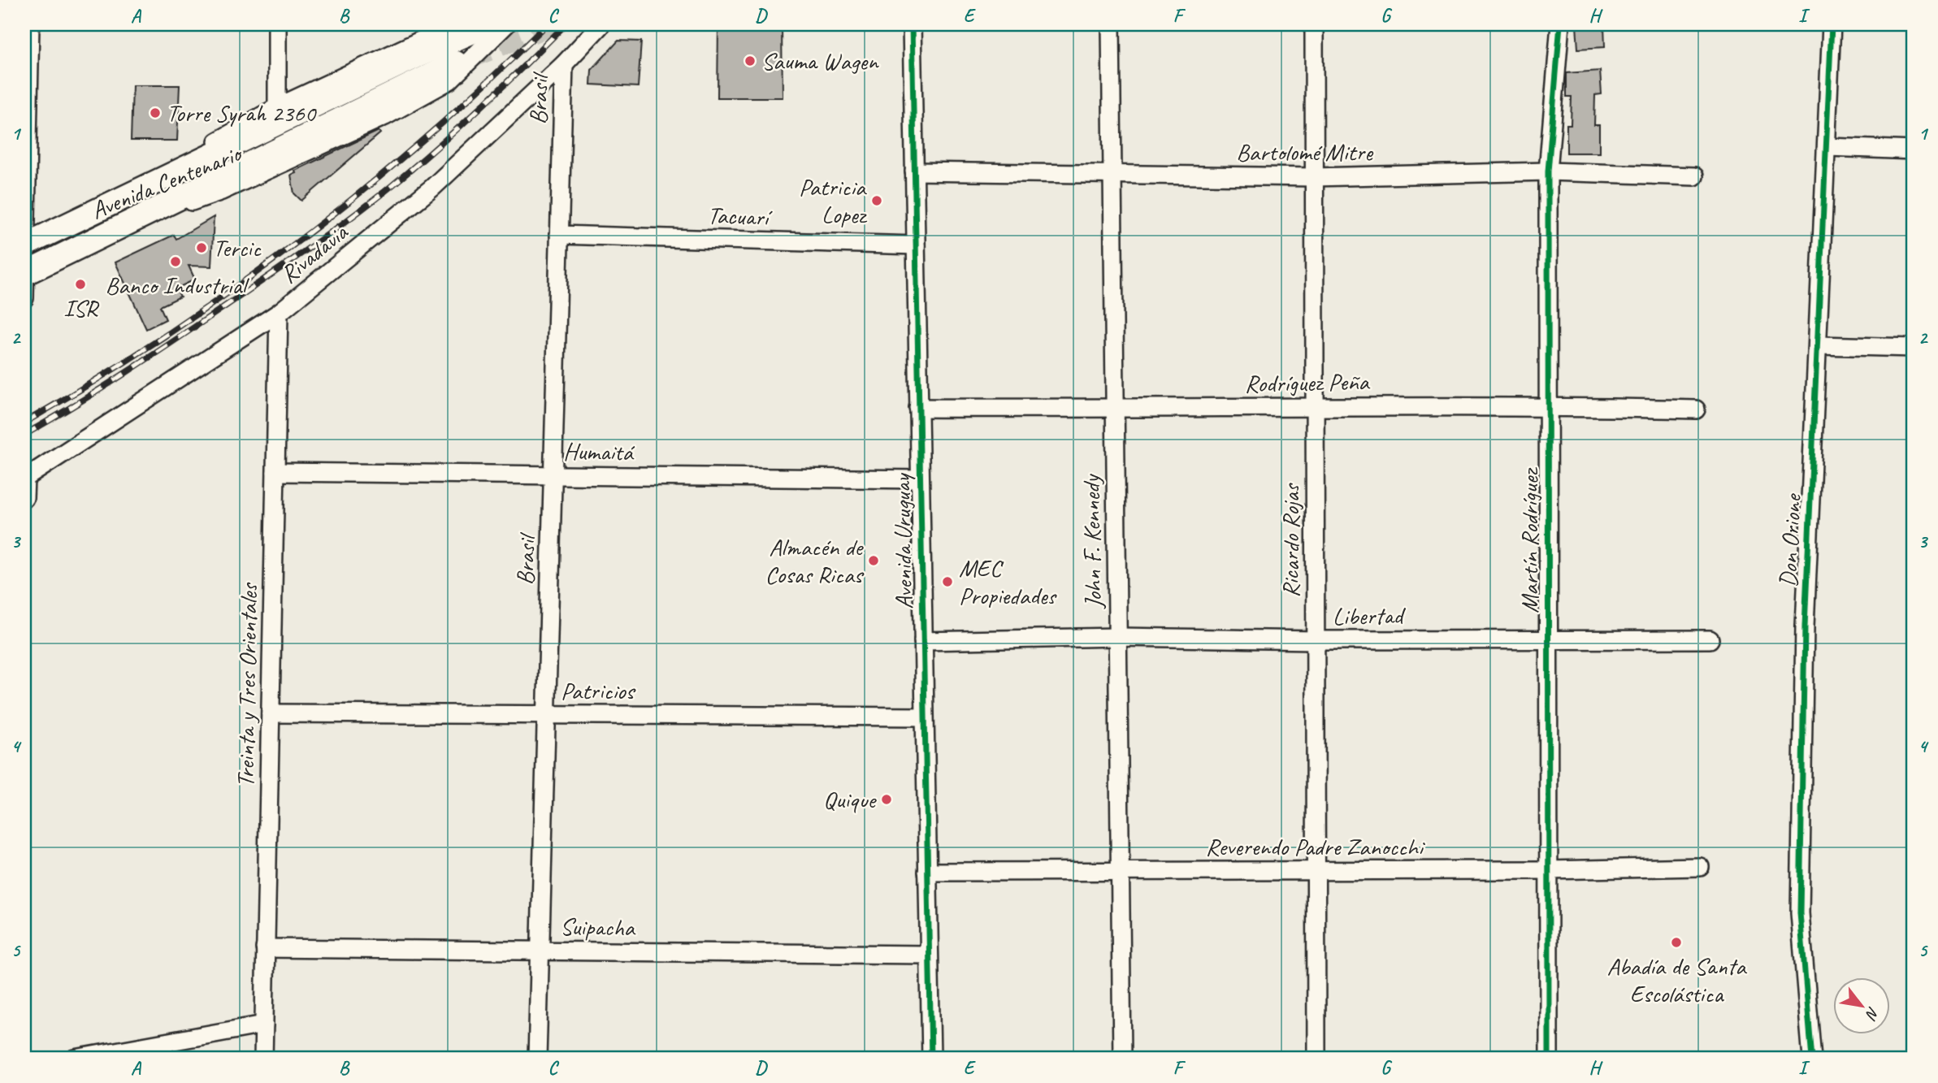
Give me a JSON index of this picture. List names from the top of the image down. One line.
{"streets":{"main road":["Avenida Centenario"],"street":["Brasil","Bartolomé Mitre","Tacuarí","Rivadavia","Rodríguez Peña","Humaitá","Ricardo Rojas","Martín Rodríguez","Don Orione","Avenida Uruguay","John F. Kennedy","Libertad","Treinta y Tres Orientales","Patricios","Reverendo Padre Zanocchi","Suipacha"]},"crossings":[["Brasil","Tacuarí"],["Brasil","Rivadavia"],["Brasil","Humaitá"],["Brasil","Patricios"],["Brasil","Suipacha"],["Bartolomé Mitre","Ricardo Rojas"],["Bartolomé Mitre","Martín Rodríguez"],["Bartolomé Mitre","Avenida Uruguay"],["Bartolomé Mitre","John F. Kennedy"],["Tacuarí","Avenida Uruguay"],["Rivadavia","Treinta y Tres Orientales"],["Rodríguez Peña","Ricardo Rojas"],["Rodríguez Peña","Martín Rodríguez"],["Rodríguez Peña","Avenida Uruguay"],["Rodríguez Peña","John F. Kennedy"],["Humaitá","Avenida Uruguay"],["Humaitá","Treinta y Tres Orientales"],["Ricardo Rojas","Libertad"],["Ricardo Rojas","Reverendo Padre Zanocchi"],["Martín Rodríguez","Libertad"],["Martín Rodríguez","Reverendo Padre Zanocchi"],["Avenida Uruguay","Libertad"],["Avenida Uruguay","Patricios"],["Avenida Uruguay","Reverendo Padre Zanocchi"],["Avenida Uruguay","Suipacha"],["John F. Kennedy","Libertad"],["John F. Kennedy","Reverendo Padre Zanocchi"],["Treinta y Tres Orientales","Patricios"],["Treinta y Tres Orientales","Suipacha"]],"places":["Sauma Wagen","Torre Syrah 2360","Patricia Lopez","Tercic","Banco Industrial","ISR","Almacén de Cosas Ricas","MEC Propiedades","Quique","Abadía de Santa Escolástica"],"north":"bottom right","grid":{"columns":["A","B","C","D","E","F","G","H","I"],"rows":["1","2","3","4","5"]}}
